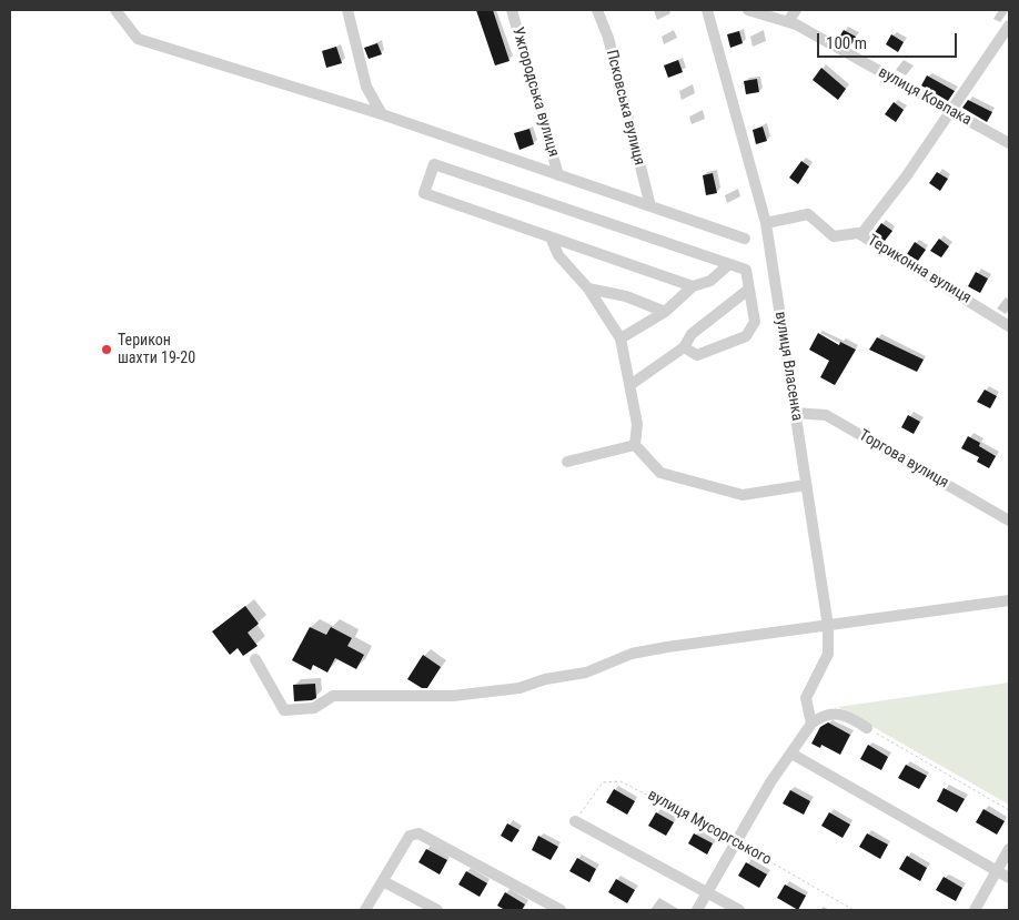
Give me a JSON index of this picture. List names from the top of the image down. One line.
{"streets":{"street":["Ужгородська вулиця","вулиця Ковпака","Псковська вулиця","Териконна вулиця","вулиця Власенка","Торгова вулиця"],"path":["вулиця Мусоргського"]},"crossings":[["Териконна вулиця","вулиця Власенка"],["вулиця Власенка","Торгова вулиця"]],"places":["Терикон шахти 19-20"],"scale_bar":"100 m"}
